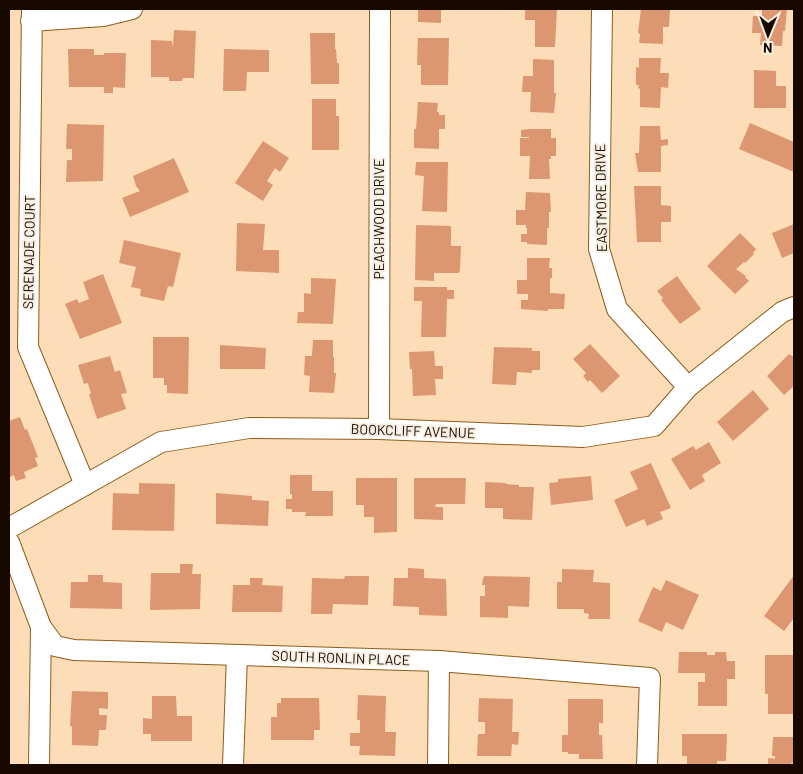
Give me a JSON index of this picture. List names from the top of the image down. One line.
{"streets":{"street":["EASTMORE DRIVE","PEACHWOOD DRIVE","SERENADE COURT","BOOKCLIFF AVENUE","SOUTH RONLIN PLACE"]},"crossings":[["EASTMORE DRIVE","BOOKCLIFF AVENUE"],["PEACHWOOD DRIVE","BOOKCLIFF AVENUE"],["SERENADE COURT","BOOKCLIFF AVENUE"]],"north":"bottom"}
